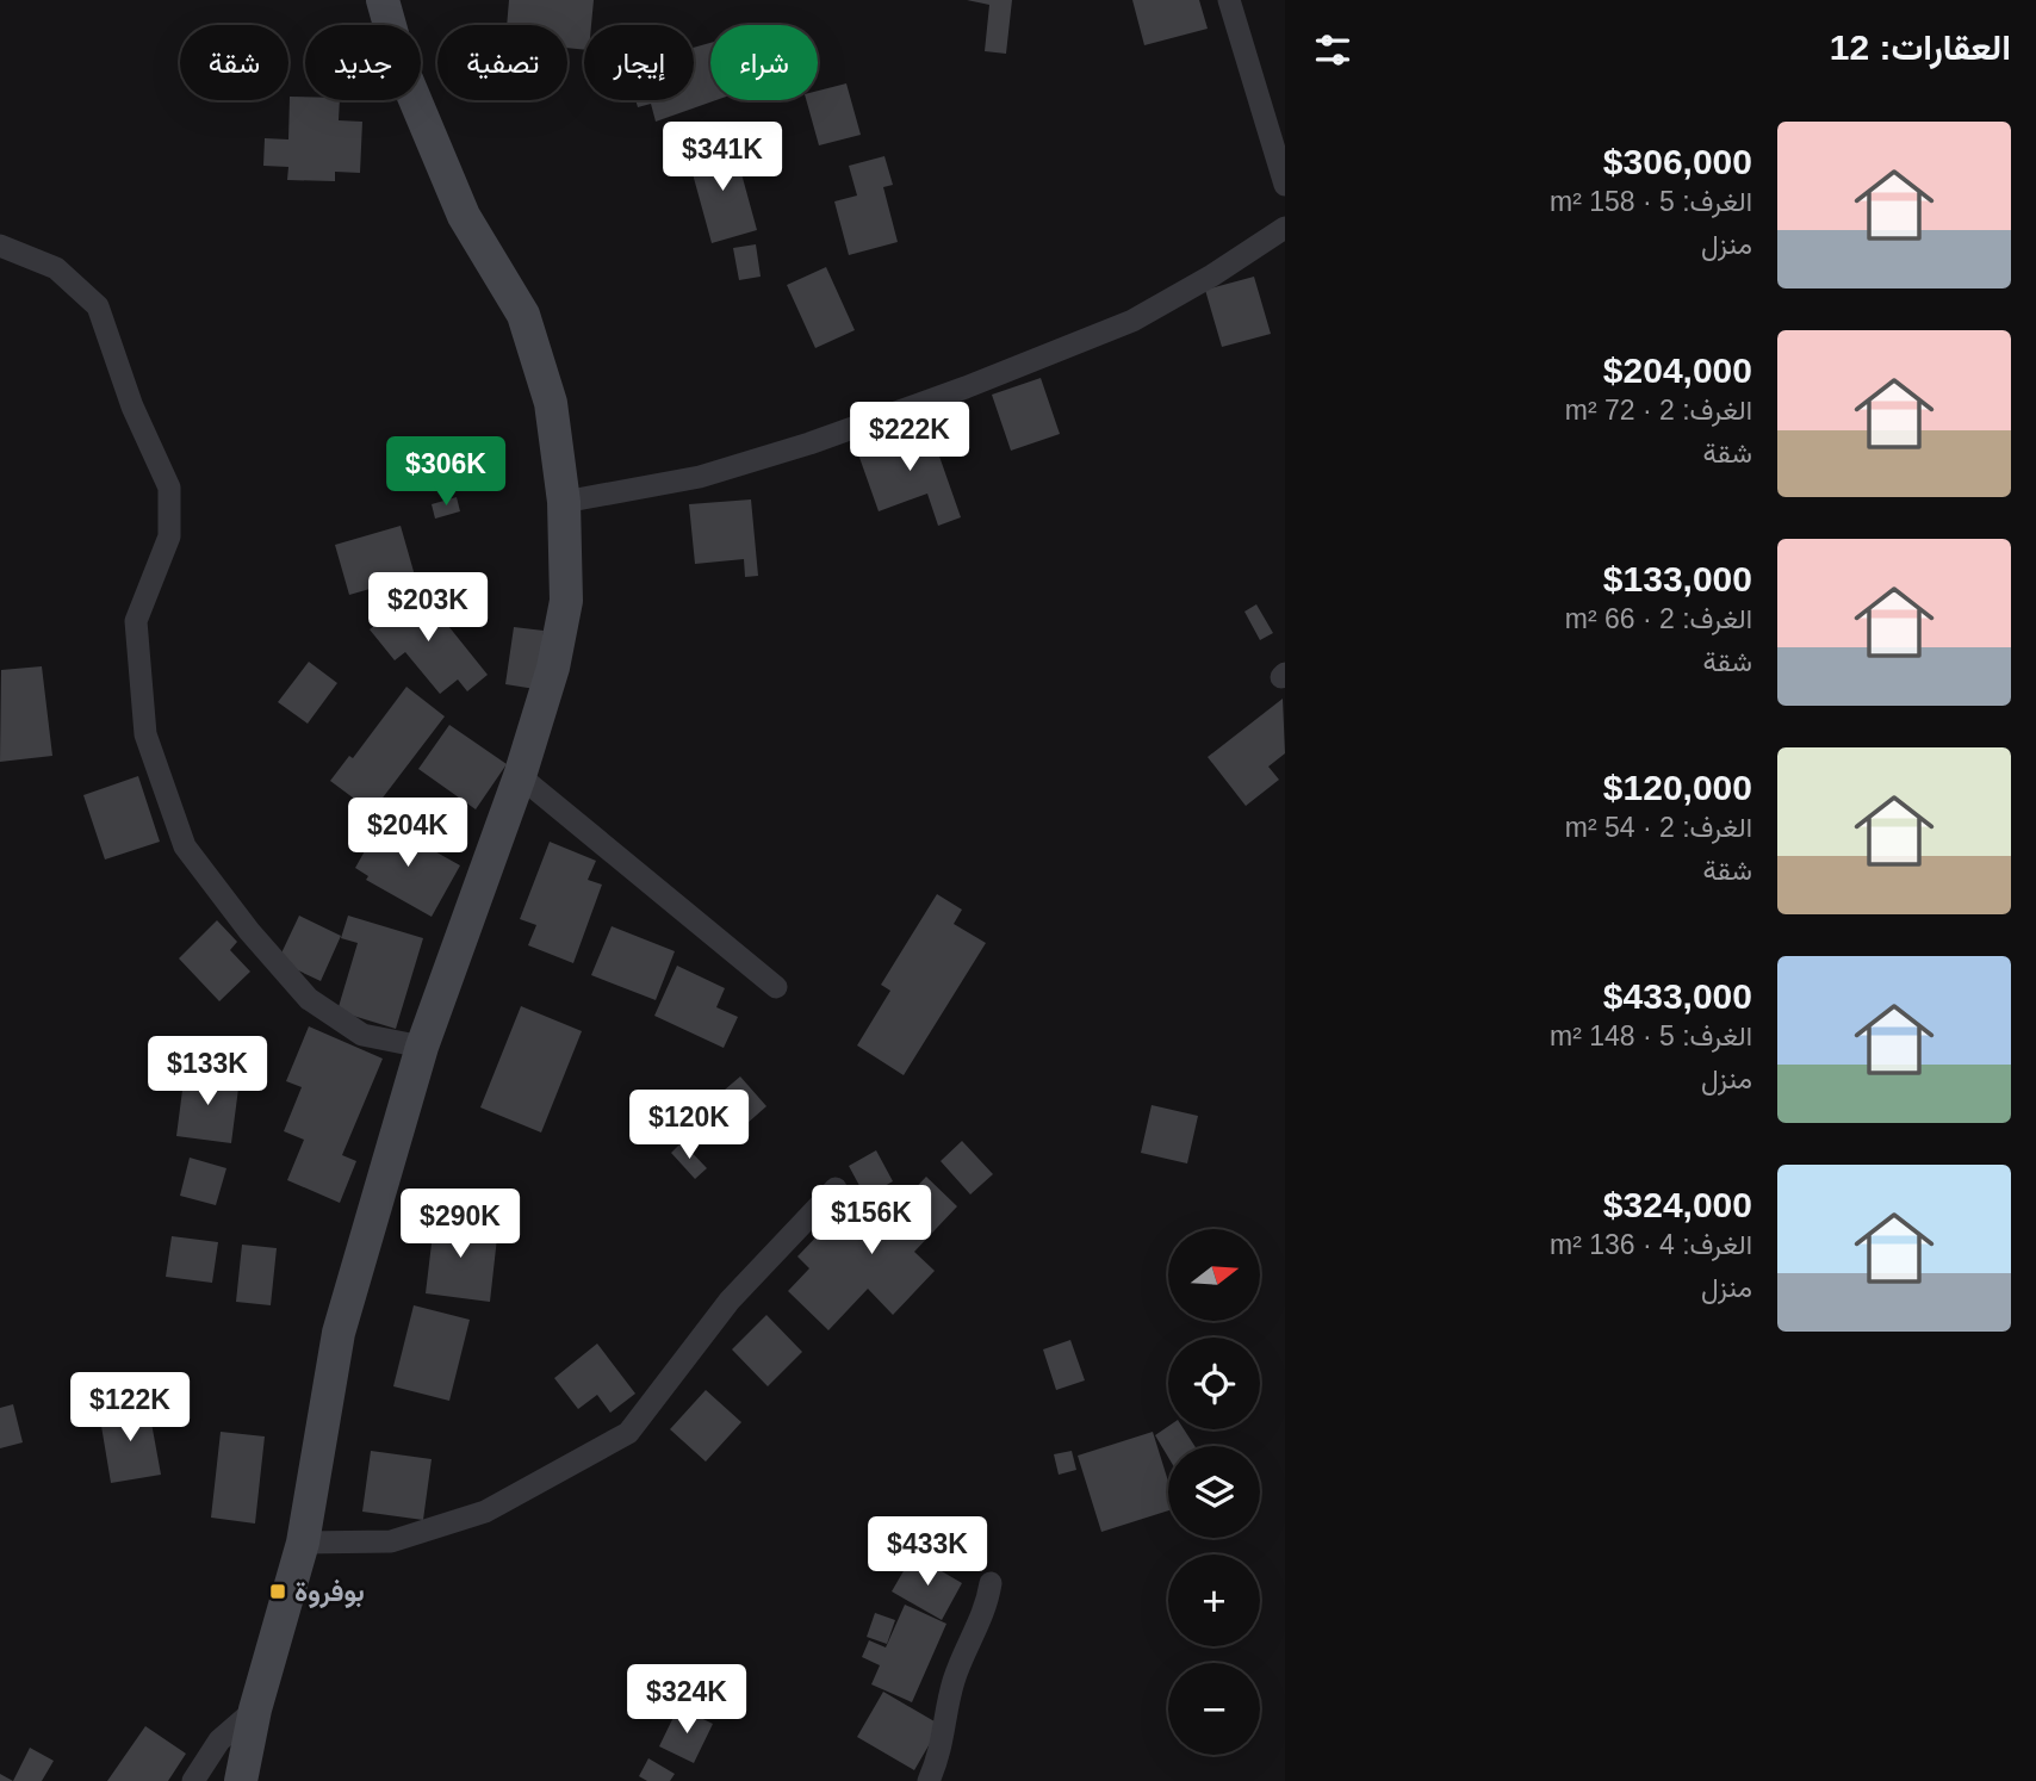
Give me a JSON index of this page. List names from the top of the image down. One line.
{"places":{"transit":["بوفروة"]},"north":"right","page":{"heading":"العقارات: 12","chip":["شراء","إيجار","تصفية","جديد","شقة"],"list":[{"name":"$306,000","note":"الغرف: 5 · 158 m² · منزل"},{"name":"$204,000","note":"الغرف: 2 · 72 m² · شقة"},{"name":"$133,000","note":"الغرف: 2 · 66 m² · شقة"},{"name":"$120,000","note":"الغرف: 2 · 54 m² · شقة"},{"name":"$433,000","note":"الغرف: 5 · 148 m² · منزل"},{"name":"$324,000","note":"الغرف: 4 · 136 m² · منزل"}],"price":["$341K","$222K","$306K","$203K","$204K","$133K","$120K","$156K","$290K","$122K","$433K","$324K"],"map_buttons":["+","−"]}}
